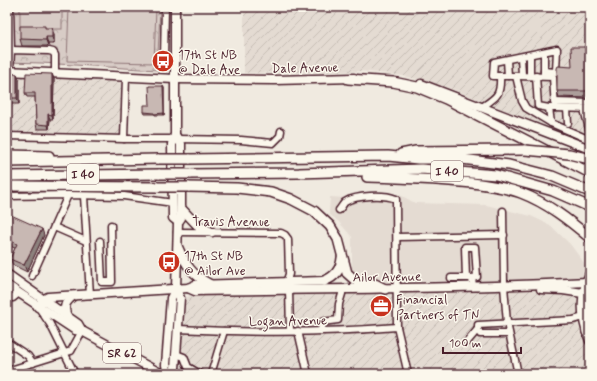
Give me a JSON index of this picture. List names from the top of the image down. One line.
{"streets":{"highway":["I 40"],"main road":["Dale Avenue","Ailor Avenue","SR 62"],"street":["Travis Avenue","Logan Avenue"]},"crossings":[["Travis Avenue","Ailor Avenue"],["Ailor Avenue","SR 62"]],"places":{"bus stop":["17th St NB @ Dale Ave","17th St NB @ Ailor Ave"],"office":["Financial Partners of TN"]},"scale_bar":"100 m"}
